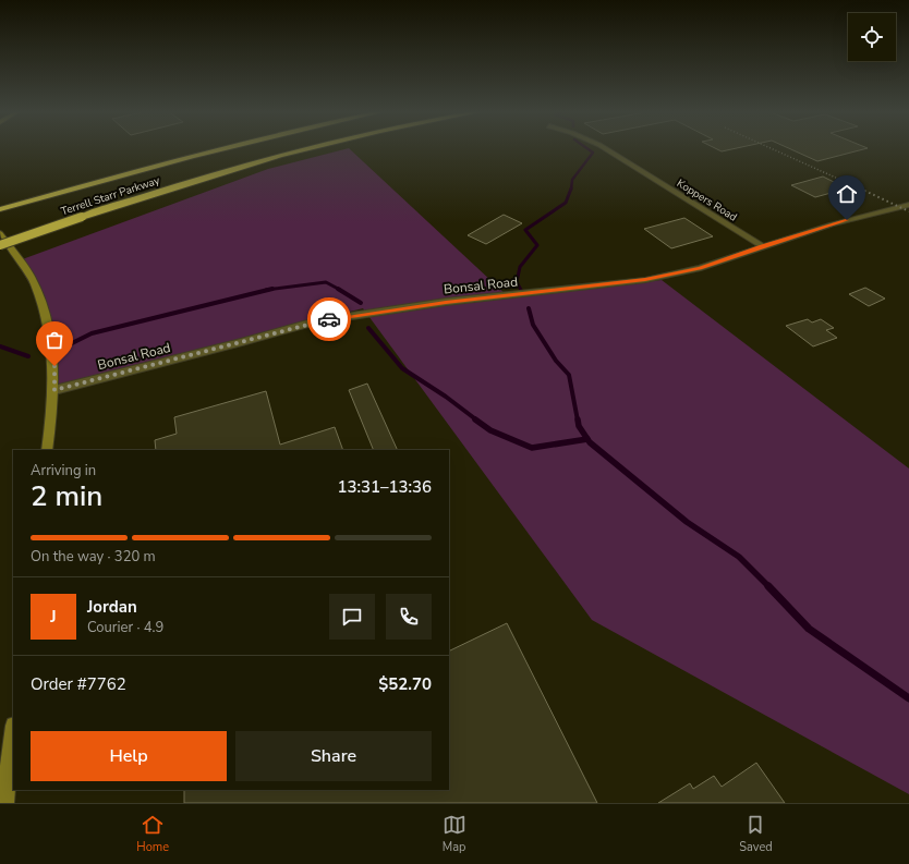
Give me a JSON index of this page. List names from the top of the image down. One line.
{"streets":{"highway":["Terrell Starr Parkway"],"street":["Koppers Road","Bonsal Road"]},"crossings":[["Koppers Road","Bonsal Road"]],"page":{"heading":["2 min","Arriving in","13:31–13:36"],"panel":["Jordan","Courier · 4.9","Order #7762","$52.70"],"bar":"On the way · 320 m","round":"J","buttons":["Help","Share"],"tabs":["Home","Map","Saved"]}}
